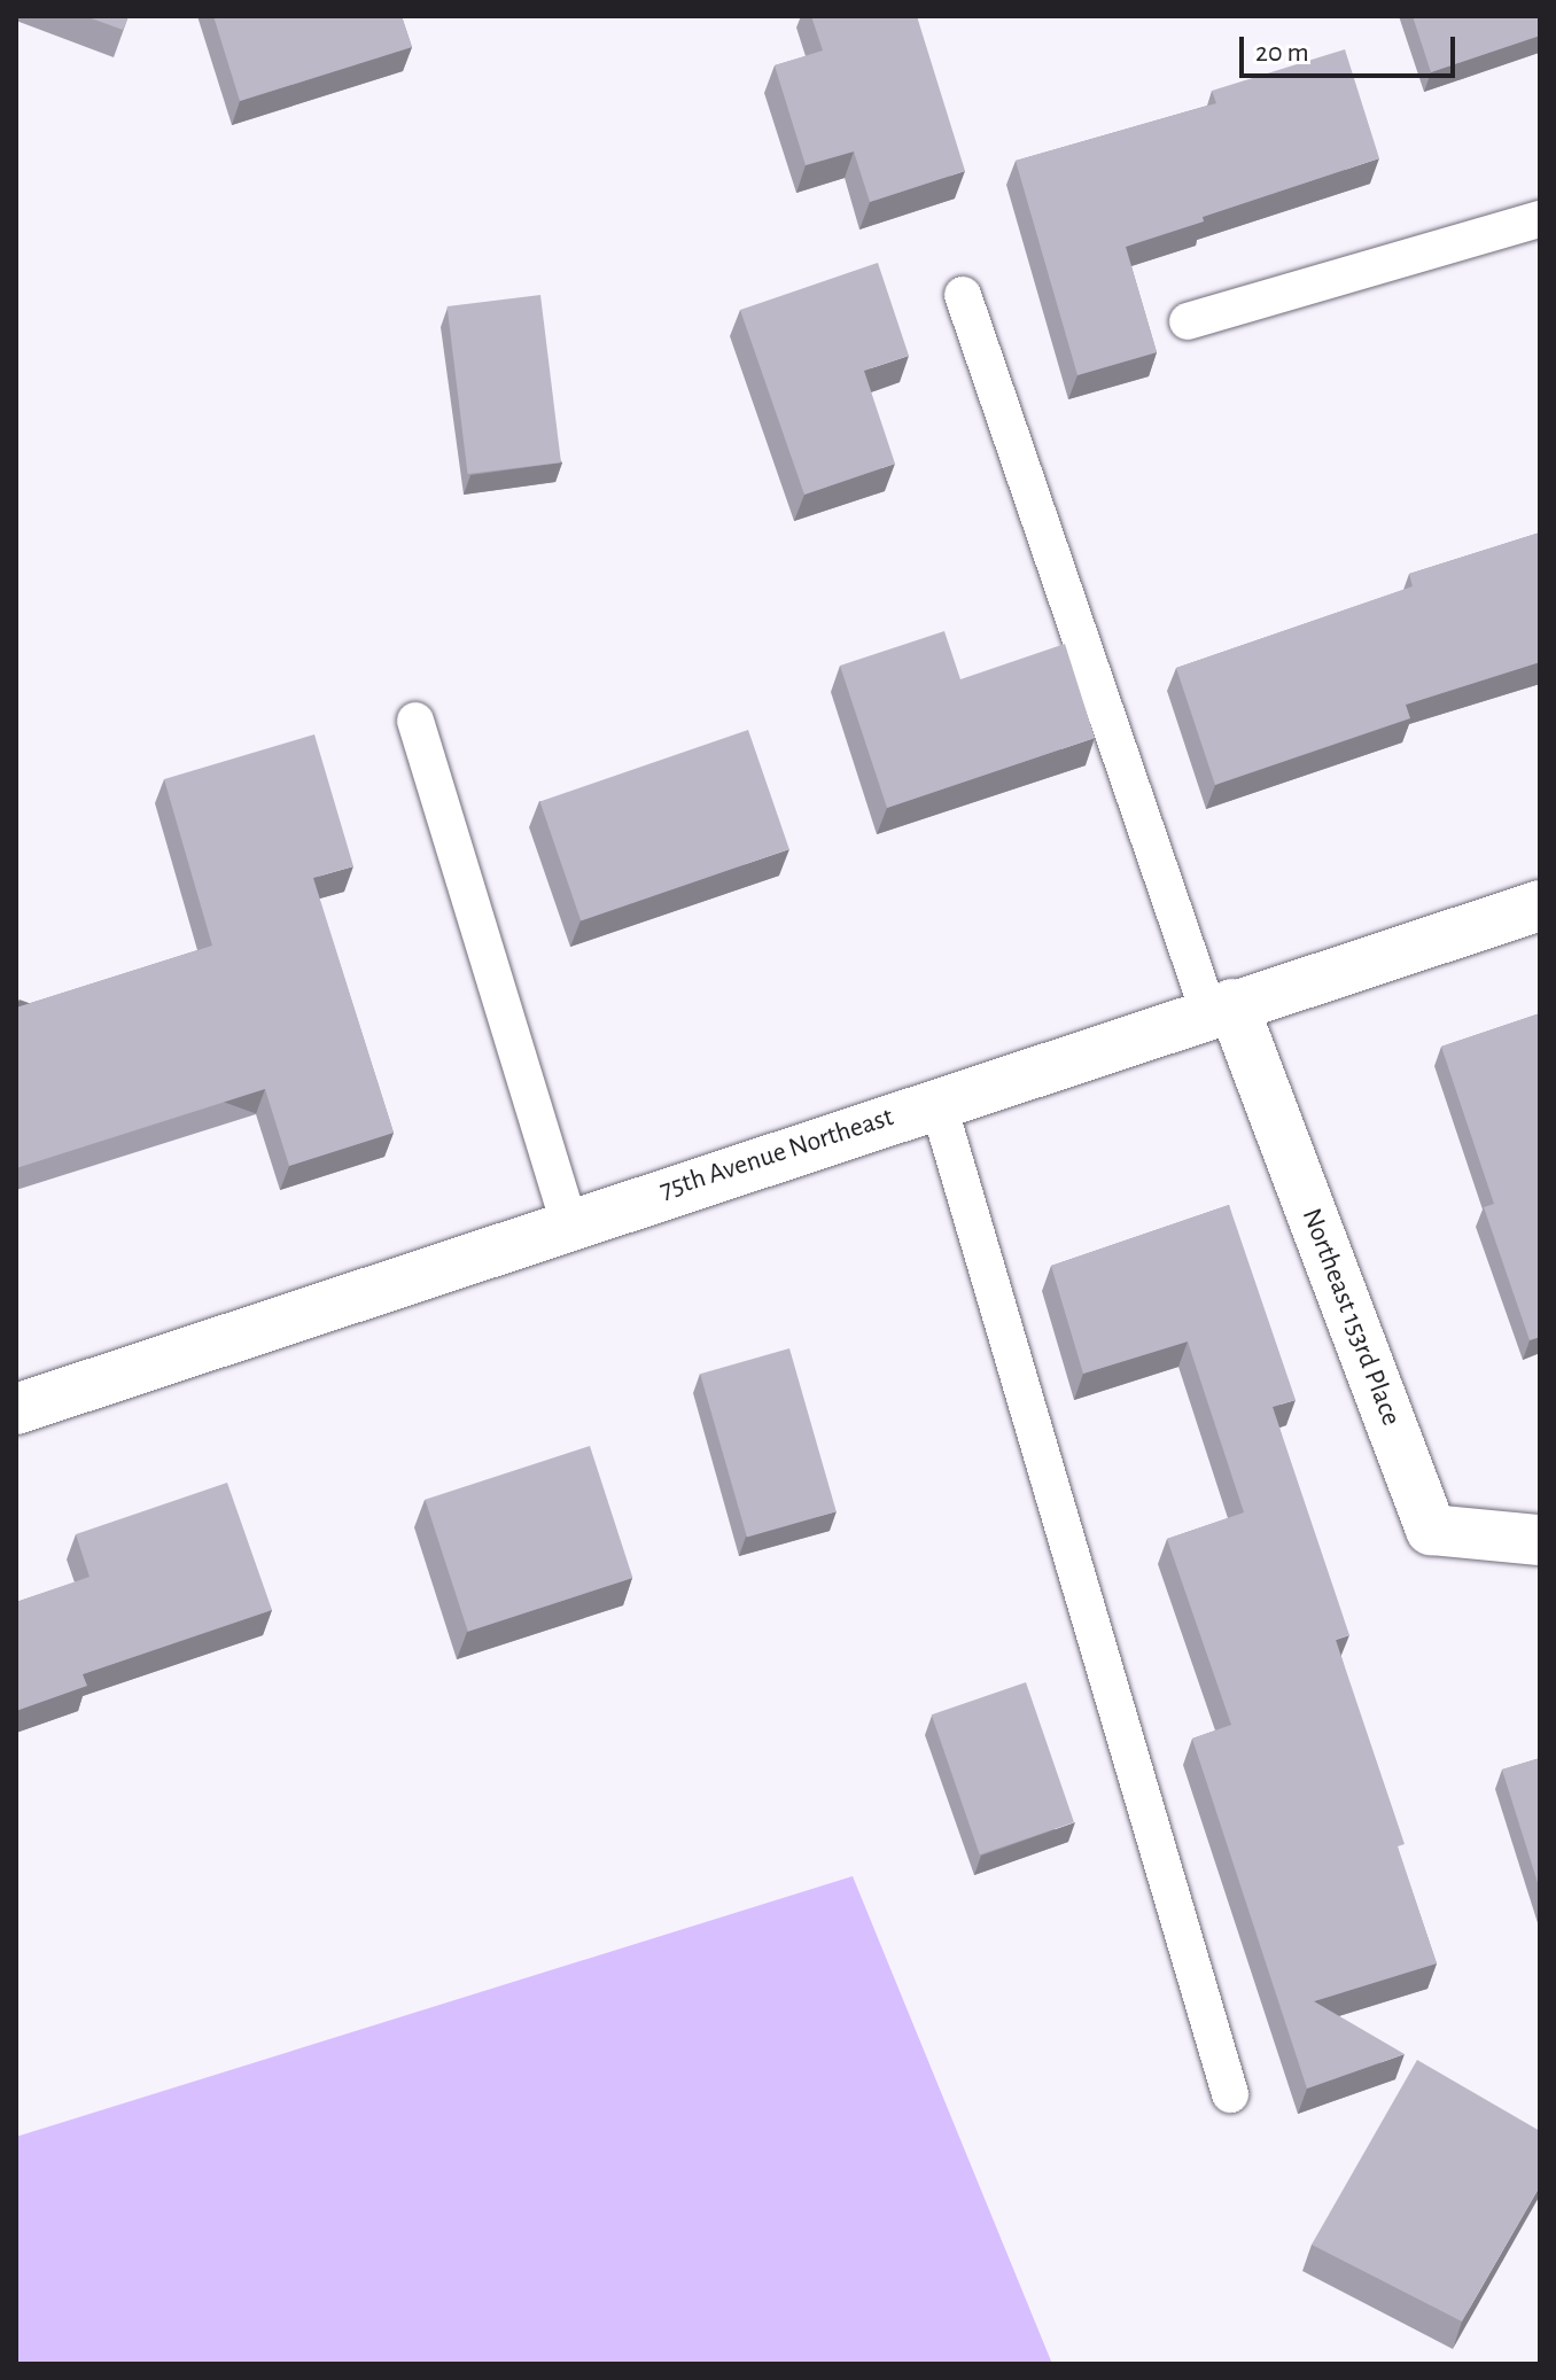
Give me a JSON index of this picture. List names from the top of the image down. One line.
{"streets":{"street":["75th Avenue Northeast","Northeast 153rd Place"]},"crossings":[["75th Avenue Northeast","Northeast 153rd Place"]],"scale_bar":"20 m"}
